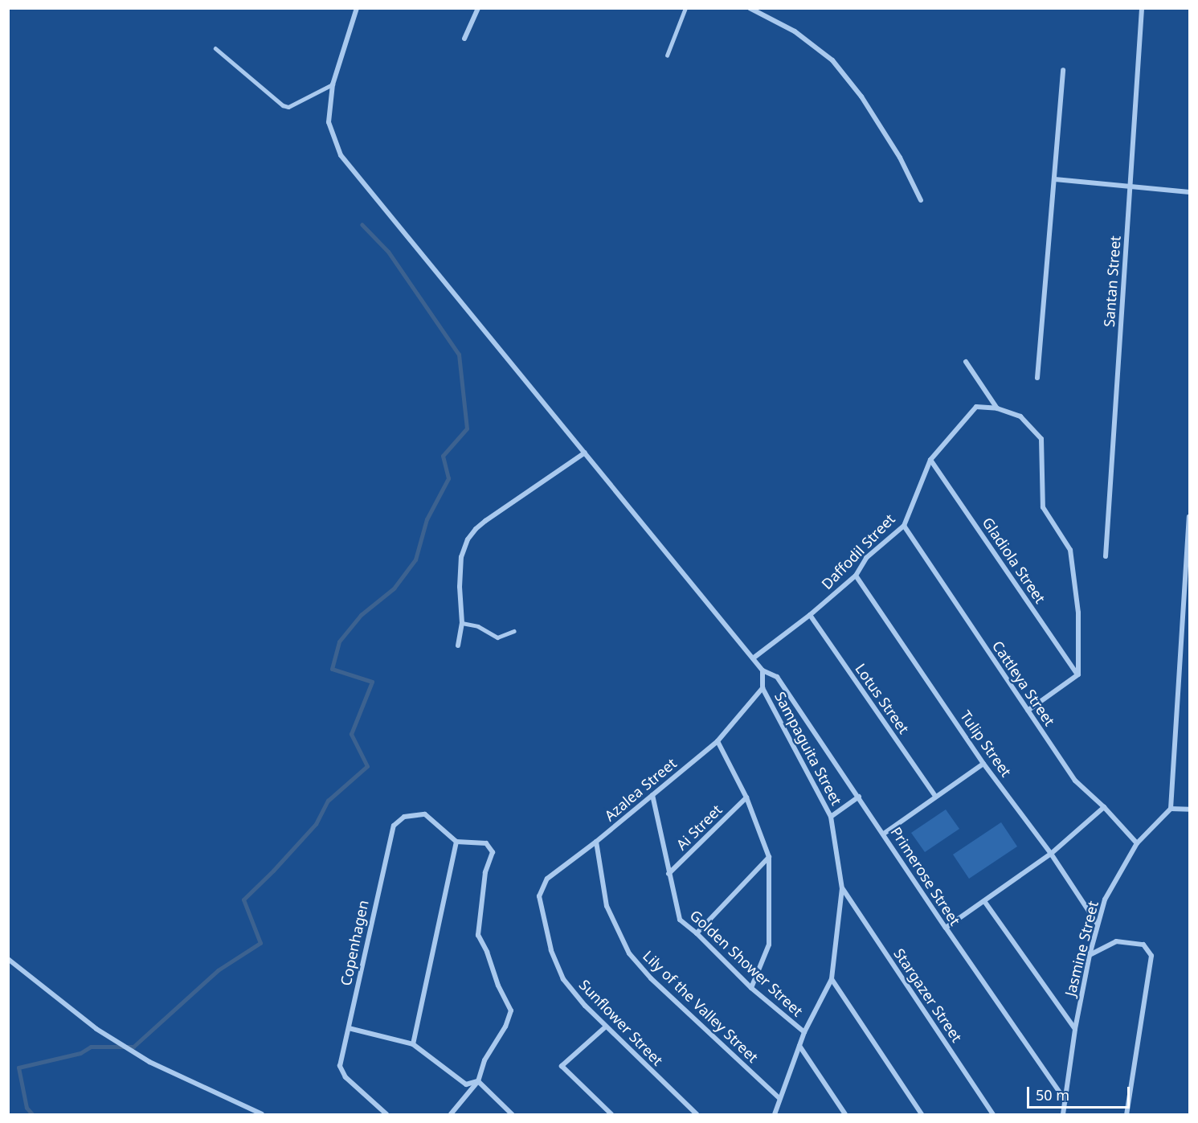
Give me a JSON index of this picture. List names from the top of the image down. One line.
{"streets":{"street":["Santan Street","Daffodil Street","Gladiola Street","Cattleya Street","Lotus Street","Tulip Street","Sampaguita Street","Azalea Street","Ai Street","Primerose Street","Copenhagen","Jasmine Street","Golden Shower Street","Stargazer Street","Lily of the Valley Street","Sunflower Street"]},"crossings":[["Daffodil Street","Gladiola Street"],["Daffodil Street","Cattleya Street"],["Daffodil Street","Lotus Street"],["Daffodil Street","Tulip Street"],["Daffodil Street","Primerose Street"],["Cattleya Street","Jasmine Street"],["Tulip Street","Jasmine Street"],["Sampaguita Street","Azalea Street"],["Sampaguita Street","Primerose Street"],["Sampaguita Street","Golden Shower Street"],["Sampaguita Street","Stargazer Street"],["Sampaguita Street","Lily of the Valley Street"],["Azalea Street","Golden Shower Street"],["Azalea Street","Lily of the Valley Street"],["Azalea Street","Sunflower Street"],["Ai Street","Golden Shower Street"],["Primerose Street","Jasmine Street"]],"scale_bar":"50 m"}
